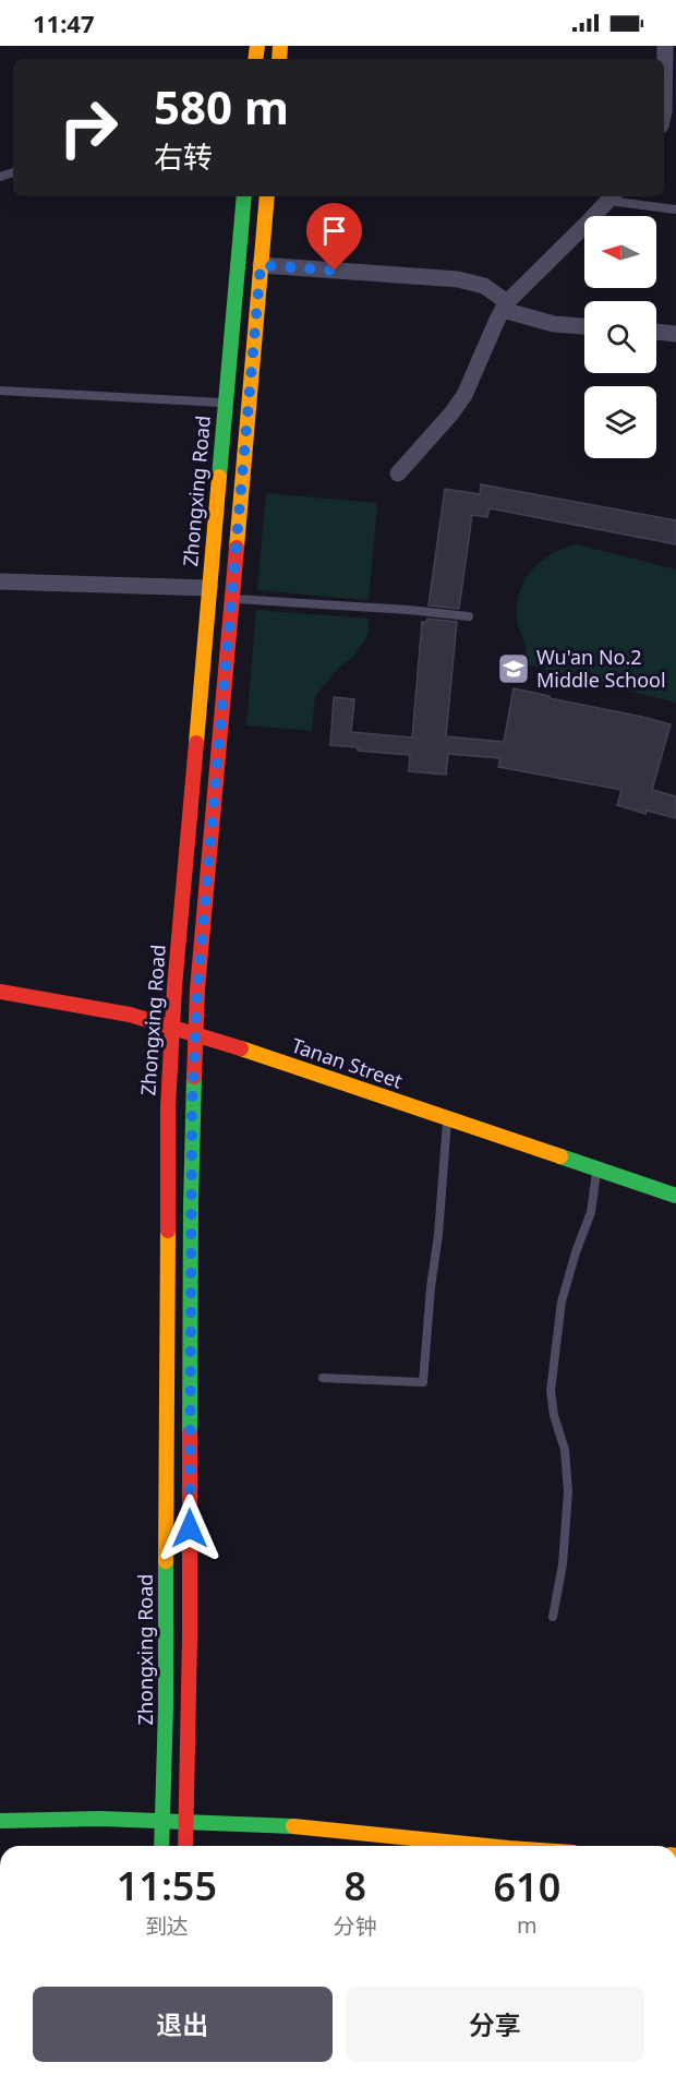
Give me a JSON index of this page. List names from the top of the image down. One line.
{"streets":{"main road":["Zhongxing Road","Tanan Street"]},"crossings":[["Zhongxing Road","Tanan Street"]],"places":{"school or university":["Wu'an No.2 Middle School"]},"north":"left","page":{"status":"11:47","turn":["580 m","右转"],"eta":["11:55","到达","8","分钟","610","m"],"buttons":["退出","分享"]}}
